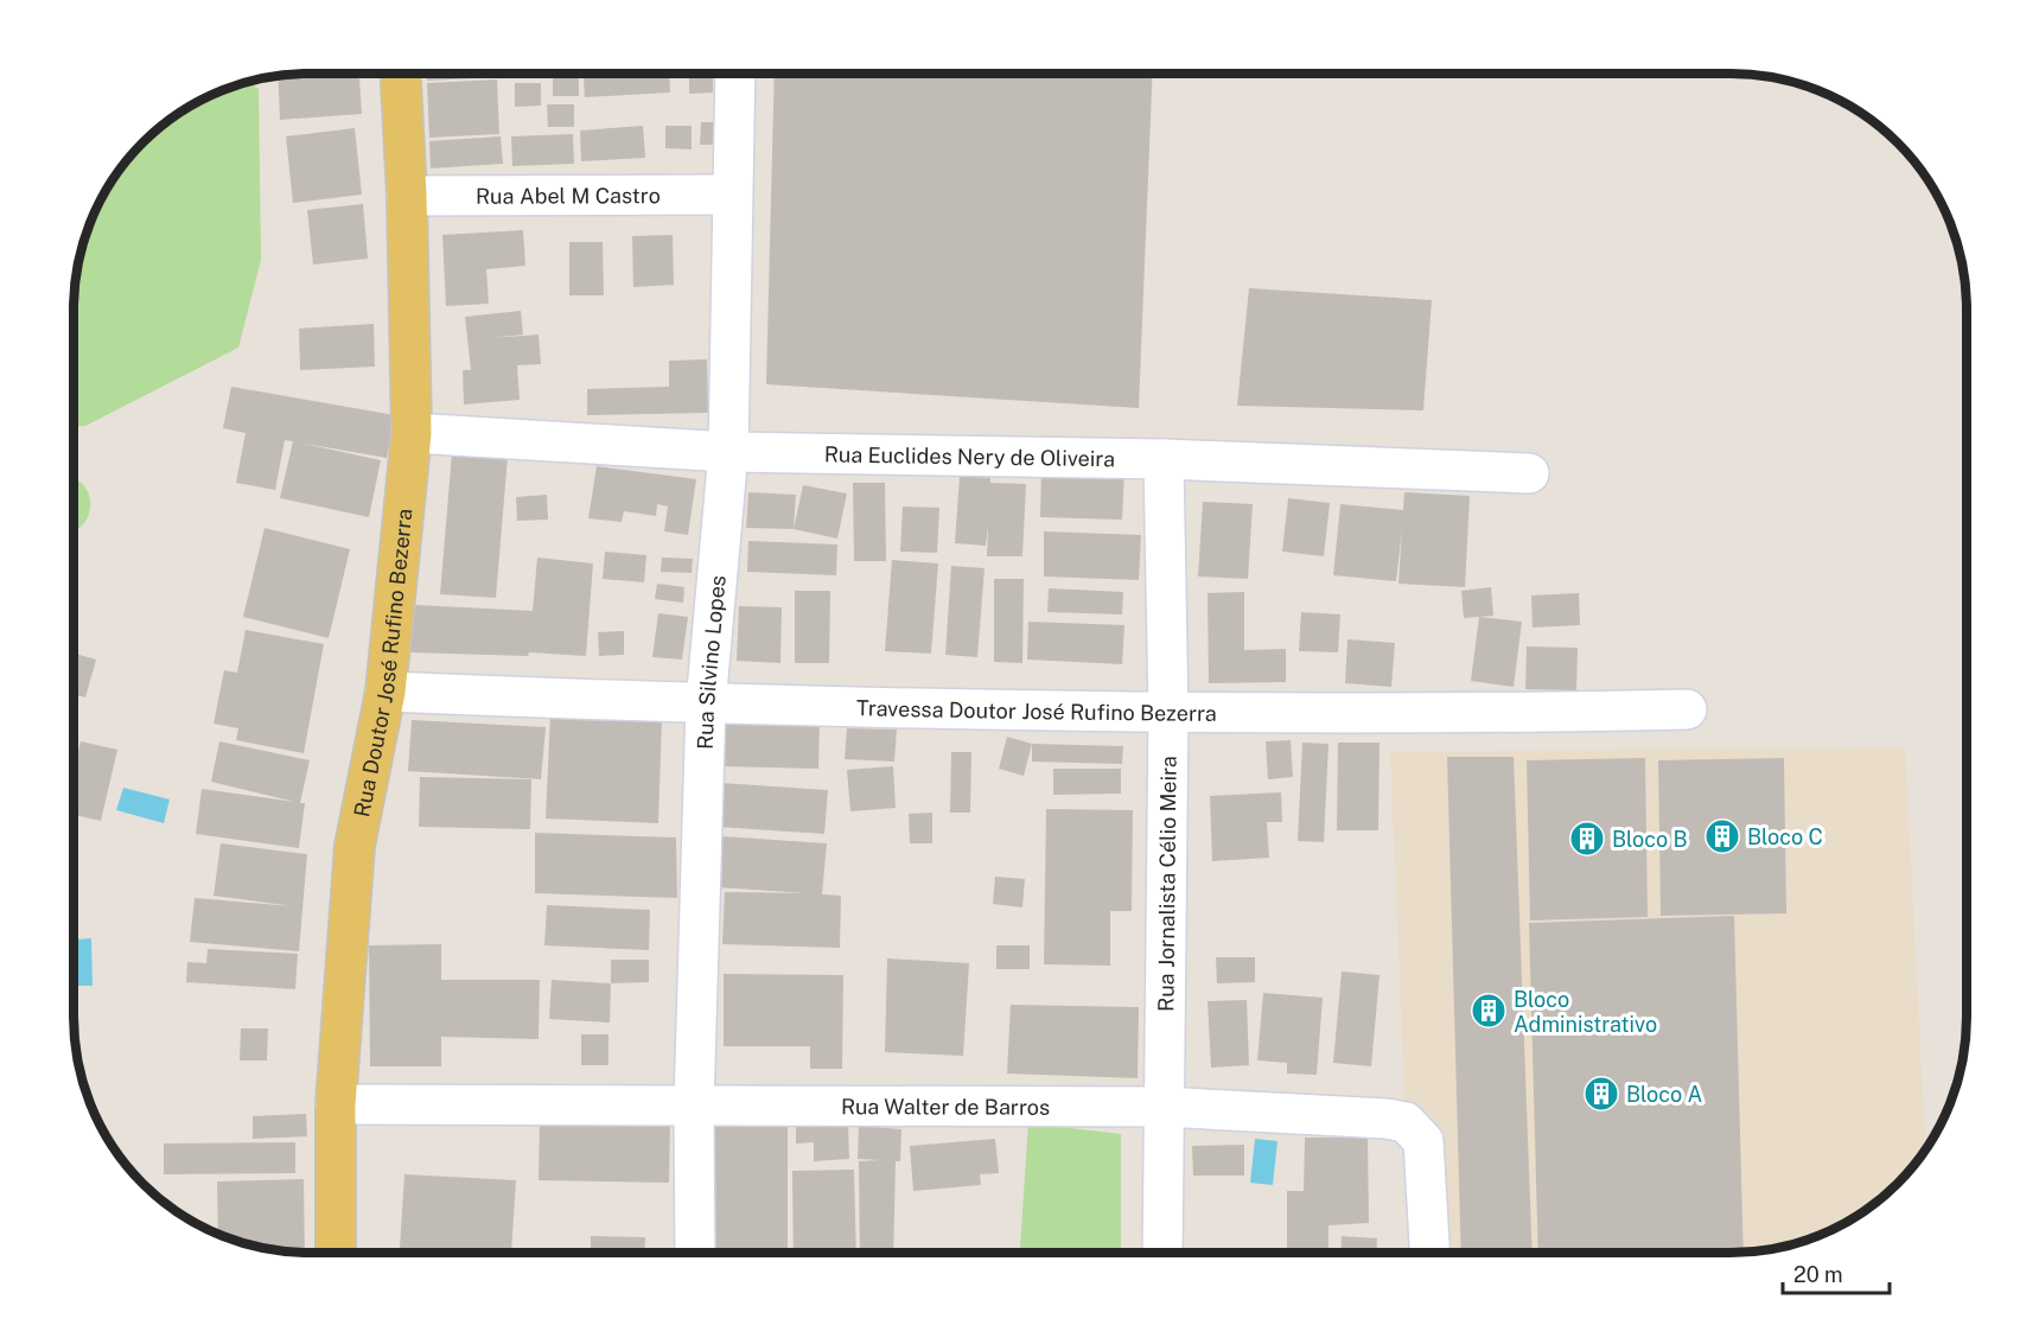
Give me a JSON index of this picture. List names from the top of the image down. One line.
{"streets":{"main road":["Rua Doutor José Rufino Bezerra"],"street":["Rua Abel M Castro","Rua Euclides Nery de Oliveira","Rua Silvino Lopes","Travessa Doutor José Rufino Bezerra","Rua Jornalista Célio Meira","Rua Walter de Barros"]},"crossings":[["Rua Abel M Castro","Rua Silvino Lopes"],["Rua Abel M Castro","Rua Doutor José Rufino Bezerra"],["Rua Euclides Nery de Oliveira","Rua Silvino Lopes"],["Rua Euclides Nery de Oliveira","Rua Doutor José Rufino Bezerra"],["Rua Euclides Nery de Oliveira","Rua Jornalista Célio Meira"],["Rua Silvino Lopes","Travessa Doutor José Rufino Bezerra"],["Rua Silvino Lopes","Rua Walter de Barros"],["Rua Doutor José Rufino Bezerra","Travessa Doutor José Rufino Bezerra"],["Rua Doutor José Rufino Bezerra","Rua Walter de Barros"],["Travessa Doutor José Rufino Bezerra","Rua Jornalista Célio Meira"],["Rua Jornalista Célio Meira","Rua Walter de Barros"]],"places":{"building":["Bloco C","Bloco B","Bloco Administrativo","Bloco A"]},"scale_bar":"20 m"}
